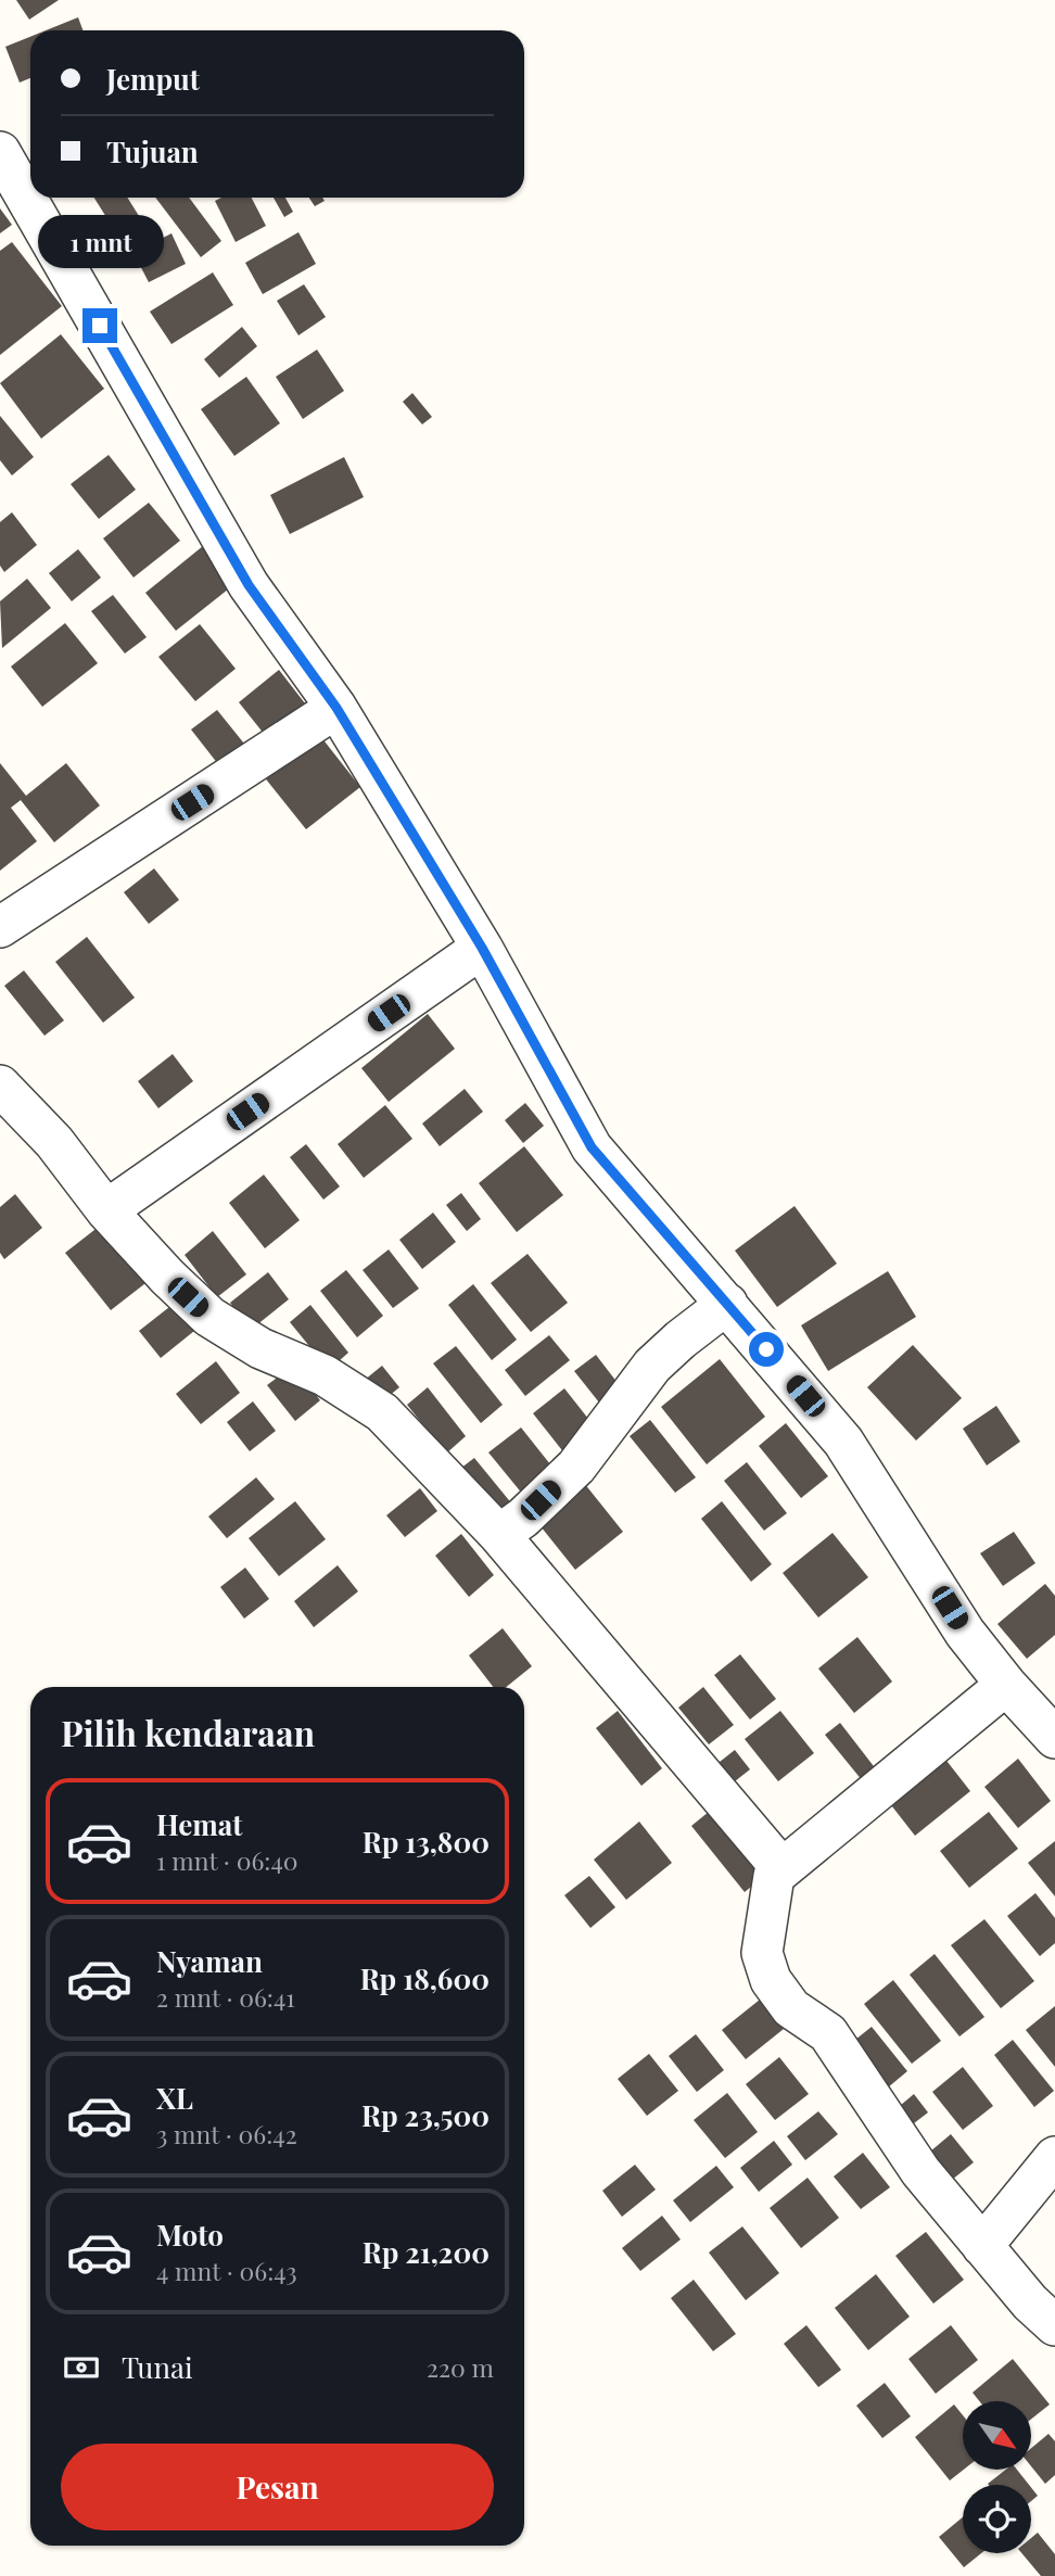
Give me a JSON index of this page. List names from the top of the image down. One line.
{"north":"bottom right","page":{"banner":["Jemput","Tujuan"],"bubble":"1 mnt","heading":"Pilih kendaraan","list":[{"name":"Hemat","note":"1 mnt · 06:40","value":"Rp 13,800"},{"name":"Nyaman","note":"2 mnt · 06:41","value":"Rp 18,600"},{"name":"XL","note":"3 mnt · 06:42","value":"Rp 23,500"},{"name":"Moto","note":"4 mnt · 06:43","value":"Rp 21,200"}],"pay":["Tunai","220 m"],"buttons":"Pesan"}}
